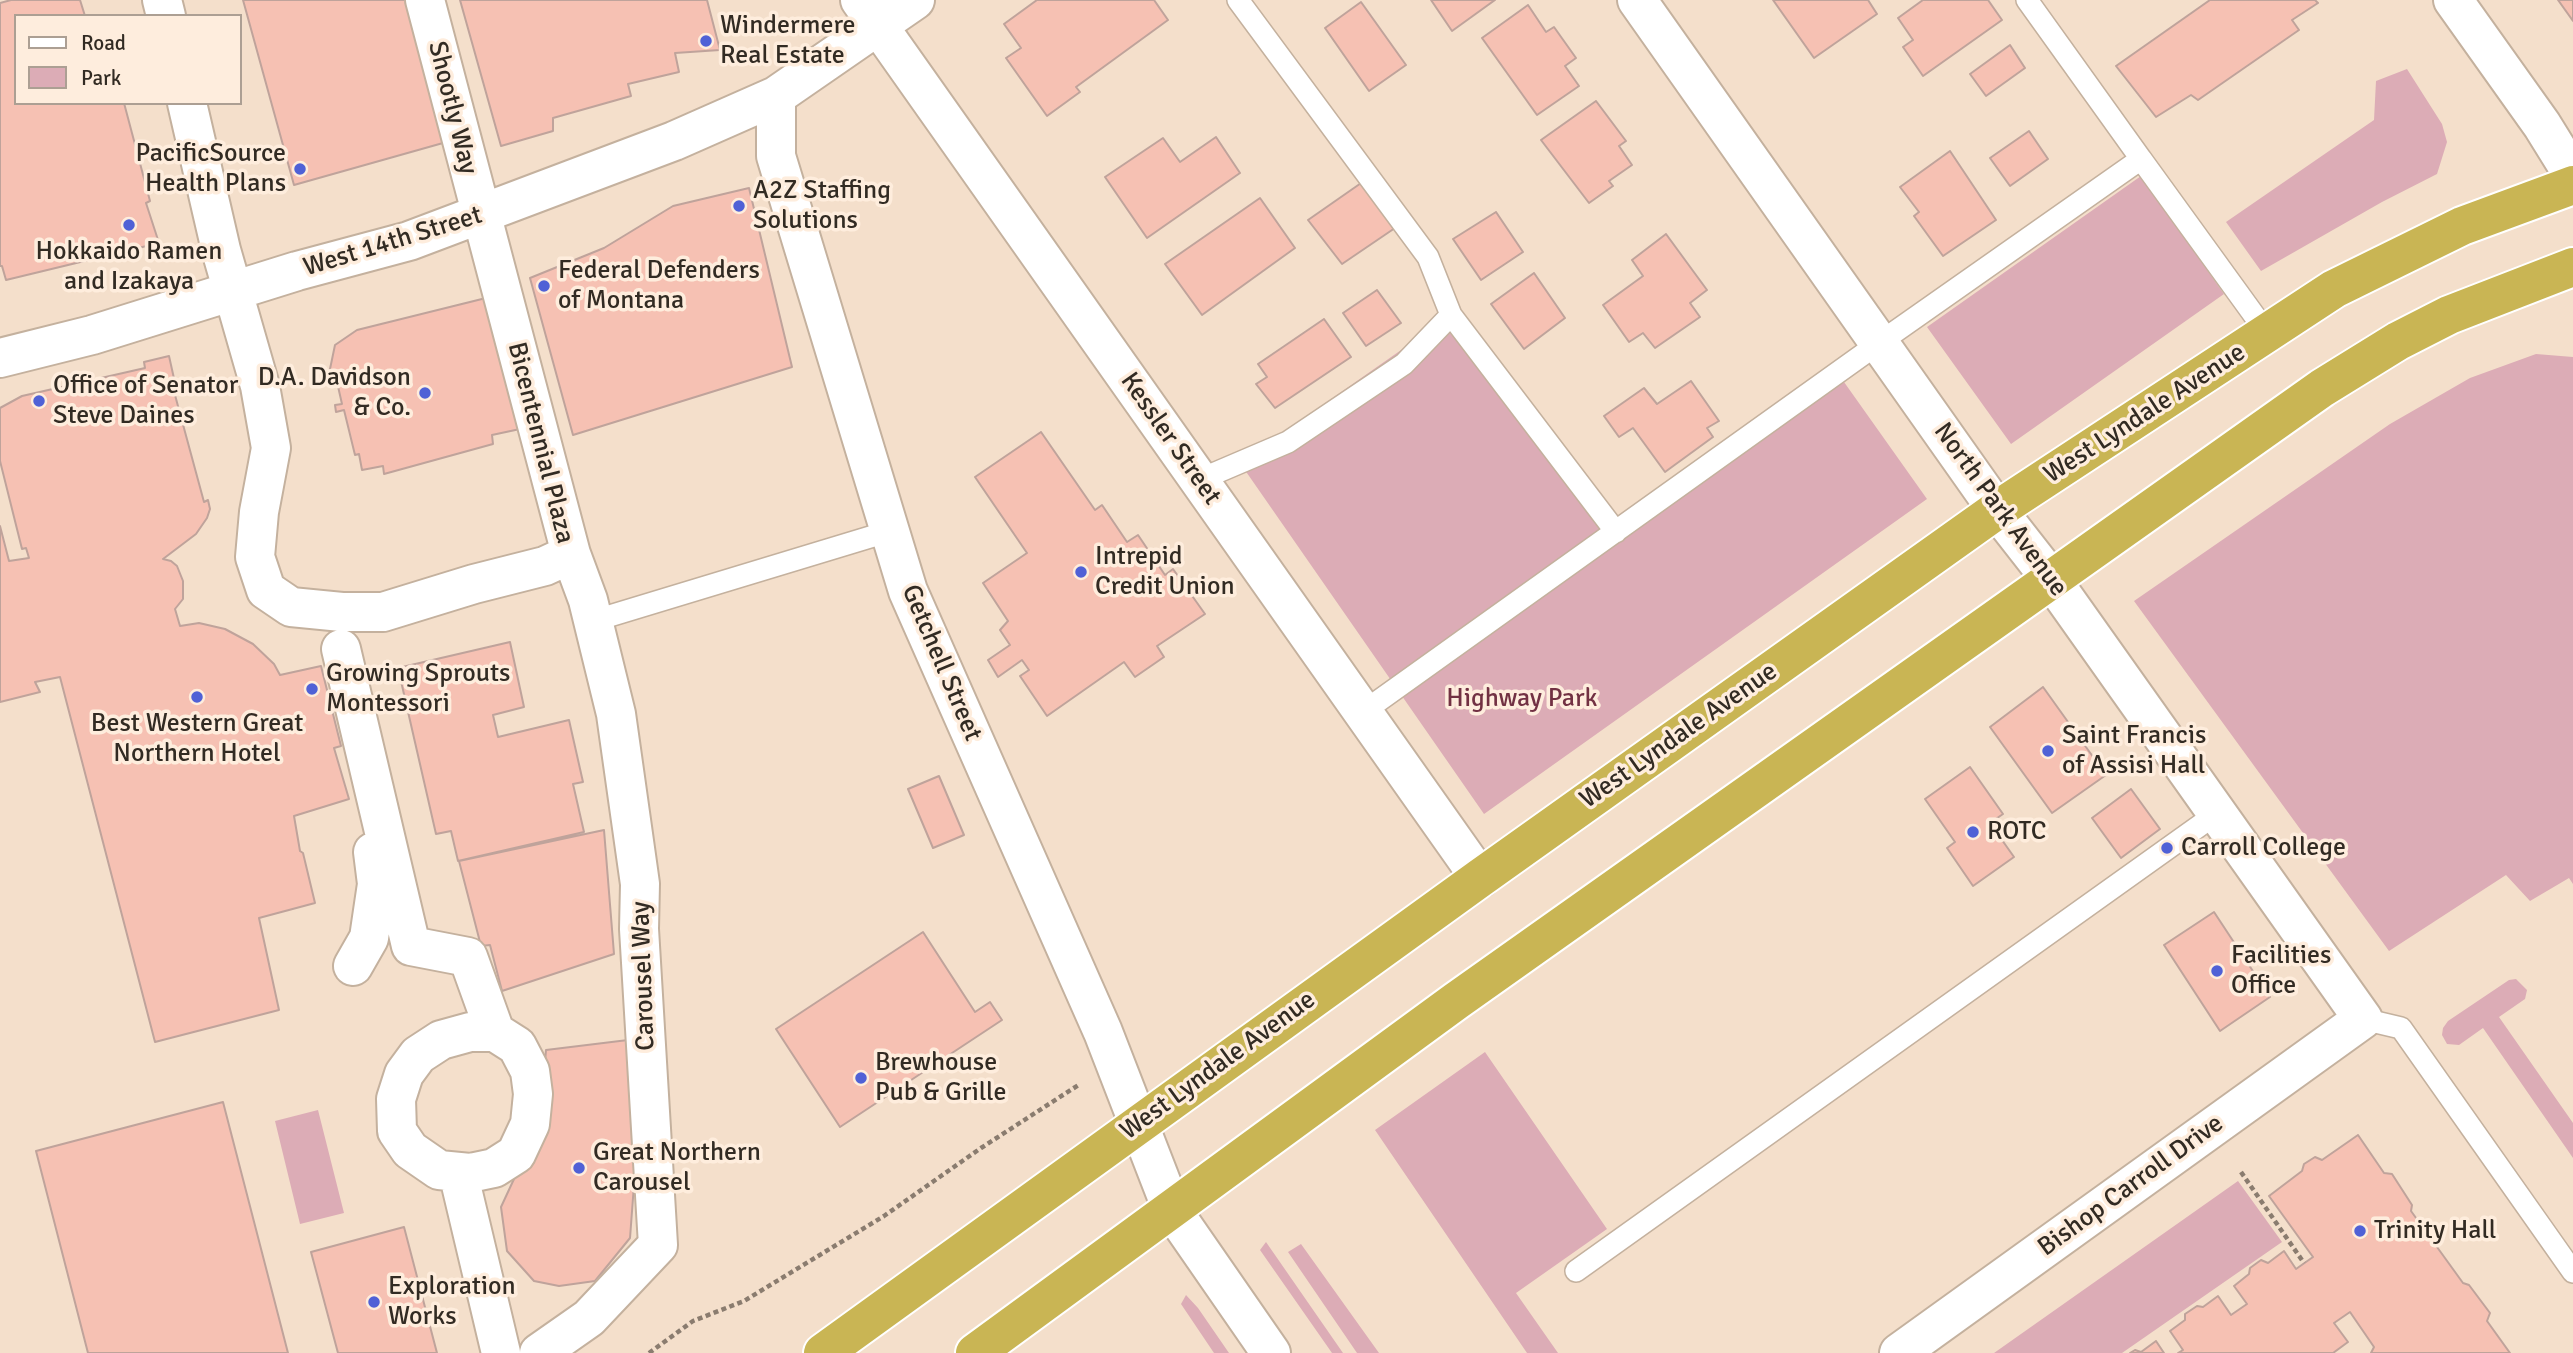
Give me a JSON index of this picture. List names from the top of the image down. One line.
{"streets":{"highway":["West Lyndale Avenue"],"street":["Shootly Way","West 14th Street","Kessler Street","Bicentennial Plaza","North Park Avenue","Getchell Street","Carousel Way","Bishop Carroll Drive"]},"crossings":[["Shootly Way","West 14th Street"],["Shootly Way","Bicentennial Plaza"],["West 14th Street","Kessler Street"],["West 14th Street","Bicentennial Plaza"],["West 14th Street","Getchell Street"],["West Lyndale Avenue","Kessler Street"],["West Lyndale Avenue","North Park Avenue"],["West Lyndale Avenue","Getchell Street"],["Bicentennial Plaza","Carousel Way"],["North Park Avenue","Bishop Carroll Drive"]],"parks":["Highway Park"],"places":["Windermere Real Estate","PacificSource Health Plans","A2Z Staffing Solutions","Hokkaido Ramen and Izakaya","Federal Defenders of Montana","D.A. Davidson & Co.","Office of Senator Steve Daines","Intrepid Credit Union","Growing Sprouts Montessori","Best Western Great Northern Hotel","Saint Francis of Assisi Hall","ROTC","Carroll College","Facilities Office","Brewhouse Pub & Grille","Great Northern Carousel","Trinity Hall","Exploration Works"],"legend":["Road","Park"]}
